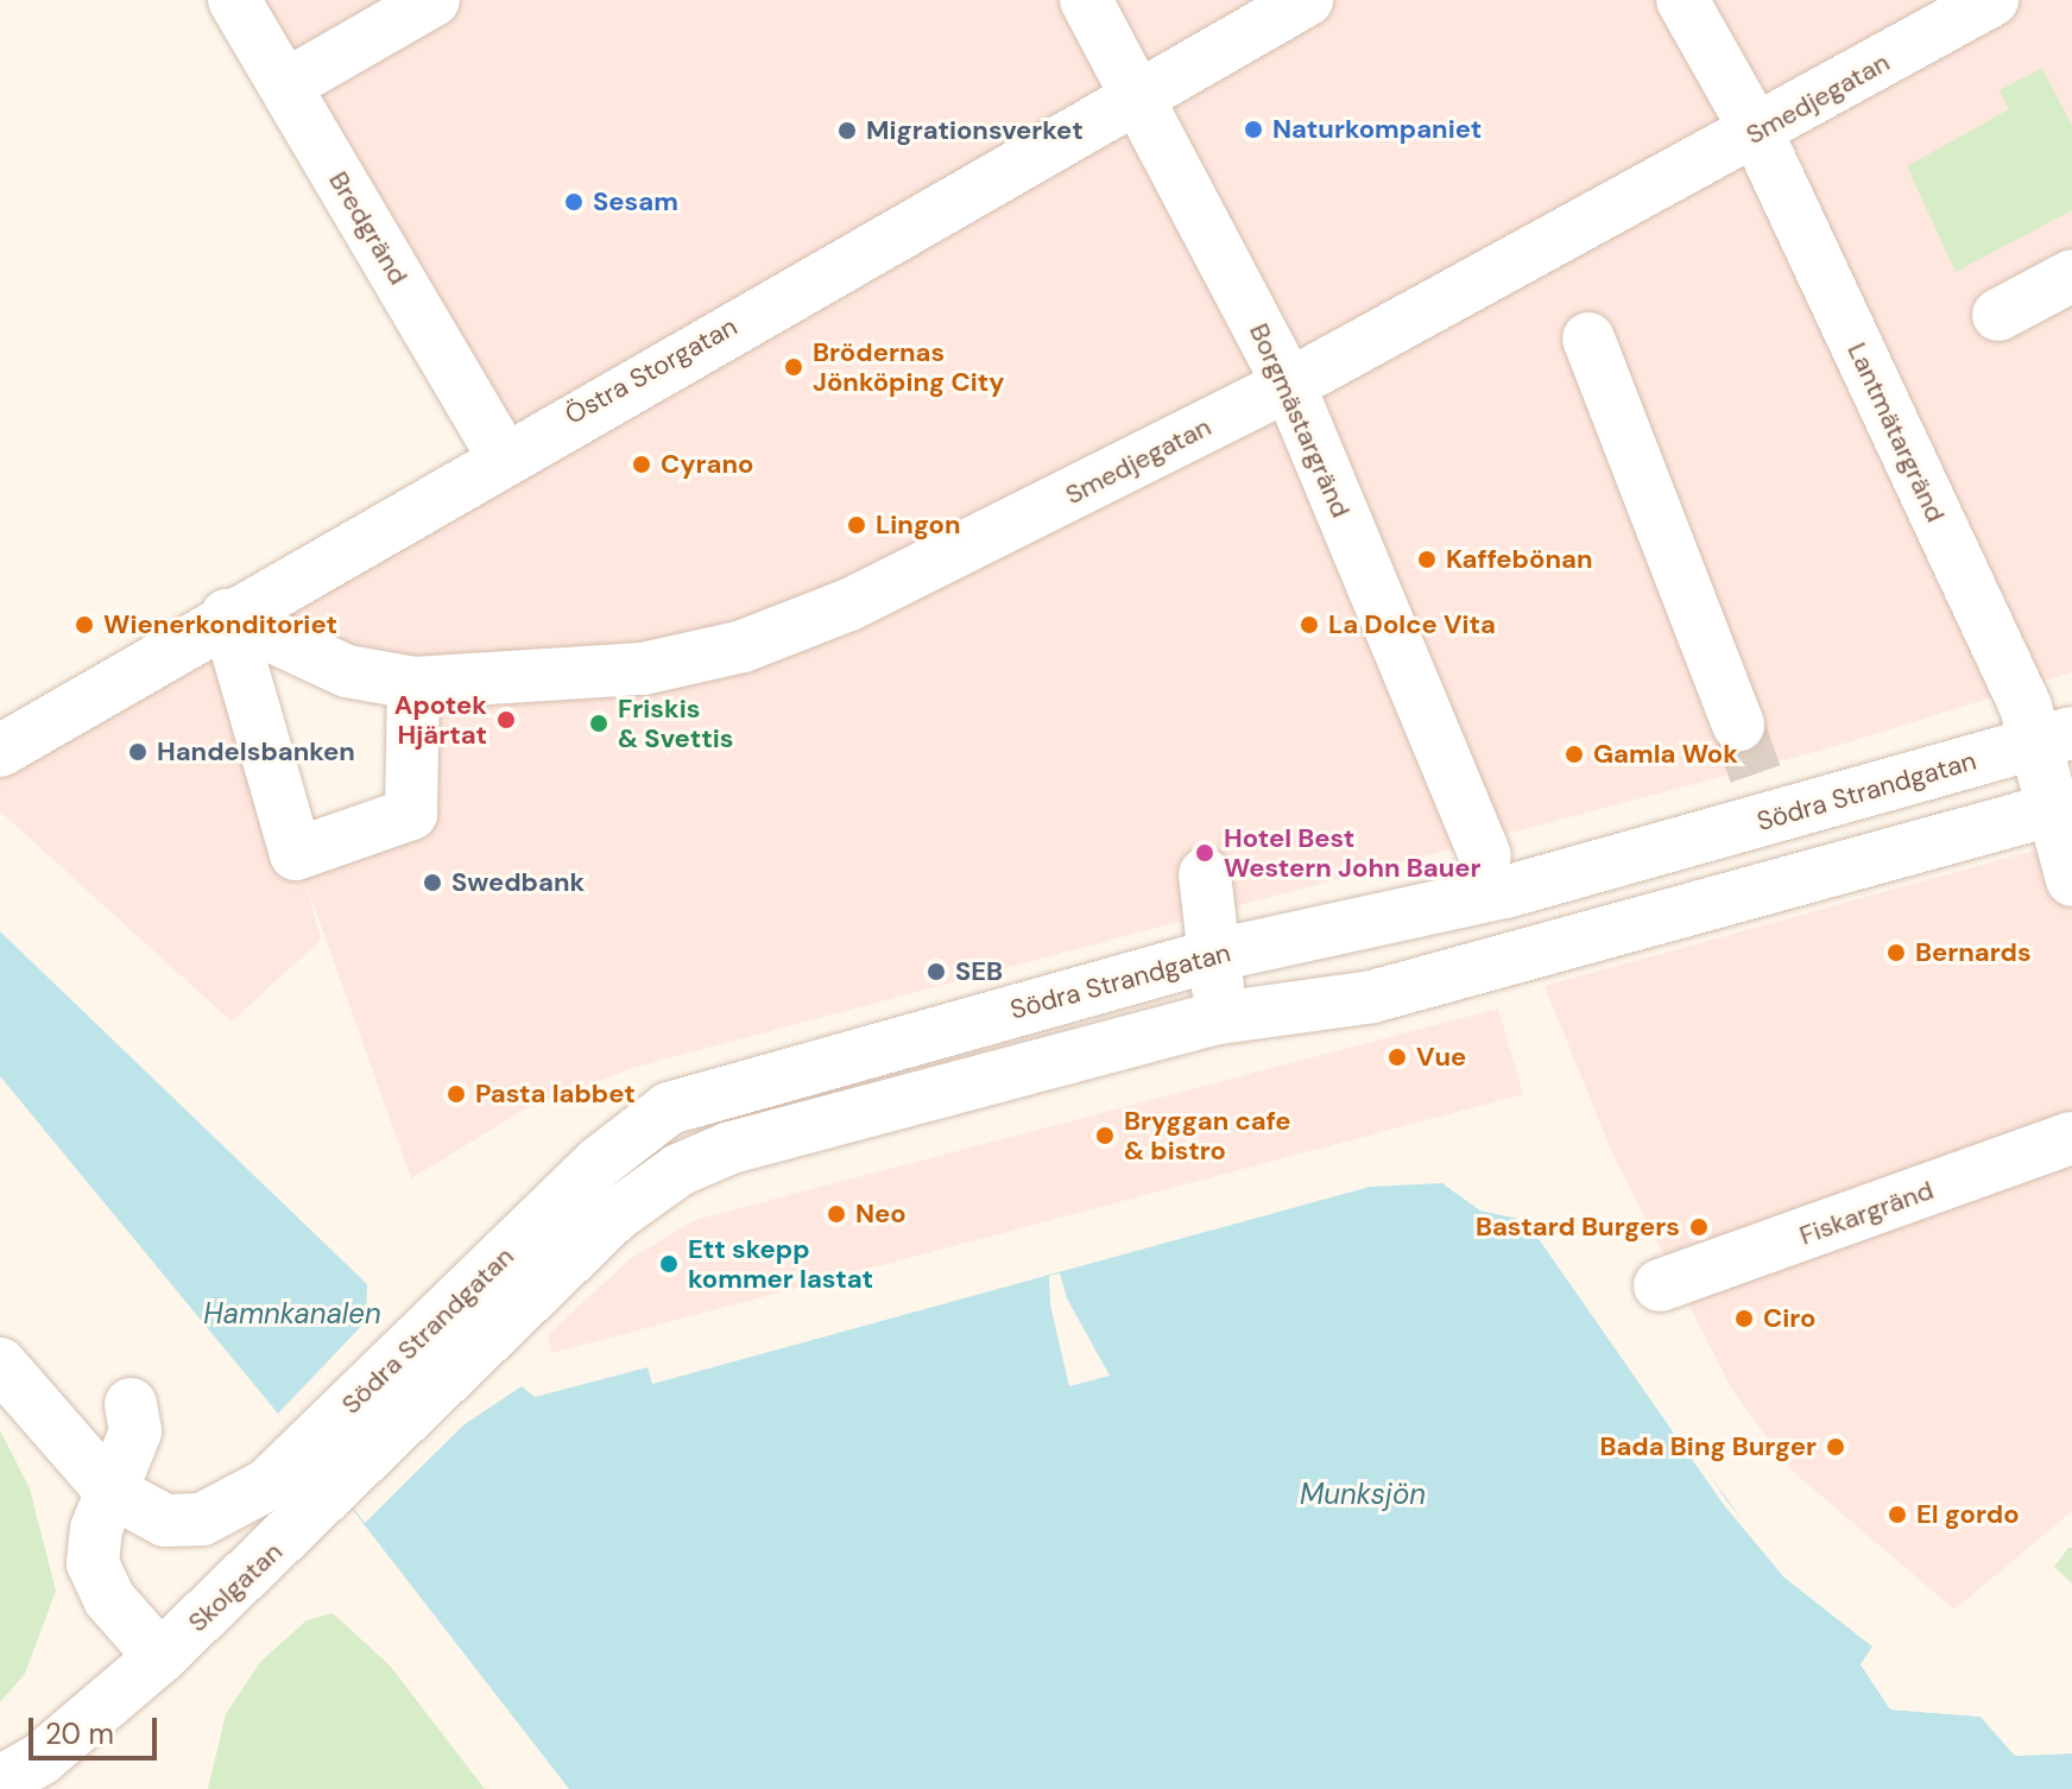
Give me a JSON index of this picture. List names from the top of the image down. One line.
{"streets":{"street":["Smedjegatan","Bredgränd","Östra Storgatan","Borgmästargränd","Lantmätargränd","Södra Strandgatan","Fiskargränd","Skolgatan"]},"crossings":[["Smedjegatan","Östra Storgatan"],["Smedjegatan","Borgmästargränd"],["Smedjegatan","Lantmätargränd"],["Bredgränd","Östra Storgatan"],["Östra Storgatan","Borgmästargränd"],["Lantmätargränd","Södra Strandgatan"],["Södra Strandgatan","Skolgatan"]],"water":["Hamnkanalen","Munksjön"],"places":["Naturkompaniet","Migrationsverket","Sesam","Brödernas Jönköping City","Cyrano","Lingon","Kaffebönan","Wienerkonditoriet","La Dolce Vita","Apotek Hjärtat","Friskis & Svettis","Handelsbanken","Gamla Wok","Hotel Best Western John Bauer","Swedbank","Bernards","SEB","Vue","Pasta labbet","Bryggan cafe & bistro","Neo","Bastard Burgers","Ett skepp kommer lastat","Ciro","Bada Bing Burger","El gordo"],"scale_bar":"20 m"}
